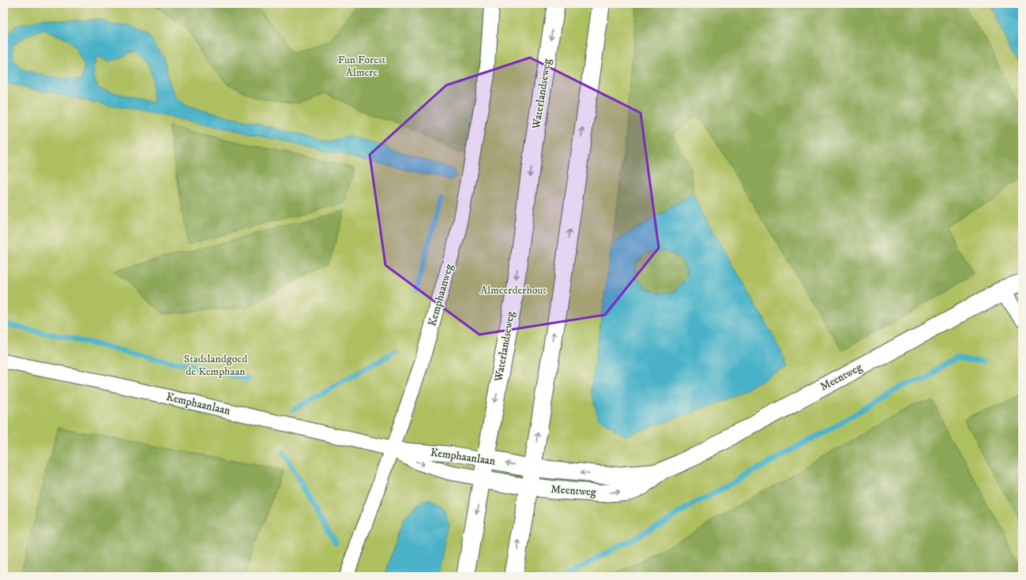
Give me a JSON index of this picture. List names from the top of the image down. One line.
{"streets":{"main road":["Waterlandseweg","Meentweg","Kemphaanlaan"],"street":["Kemphaanweg"]},"crossings":[["Waterlandseweg","Meentweg"],["Waterlandseweg","Kemphaanlaan"],["Kemphaanweg","Kemphaanlaan"],["Meentweg","Kemphaanlaan"]],"parks":["Fun Forest Almere","Almeerderhout","Stadslandgoed de Kemphaan"]}
